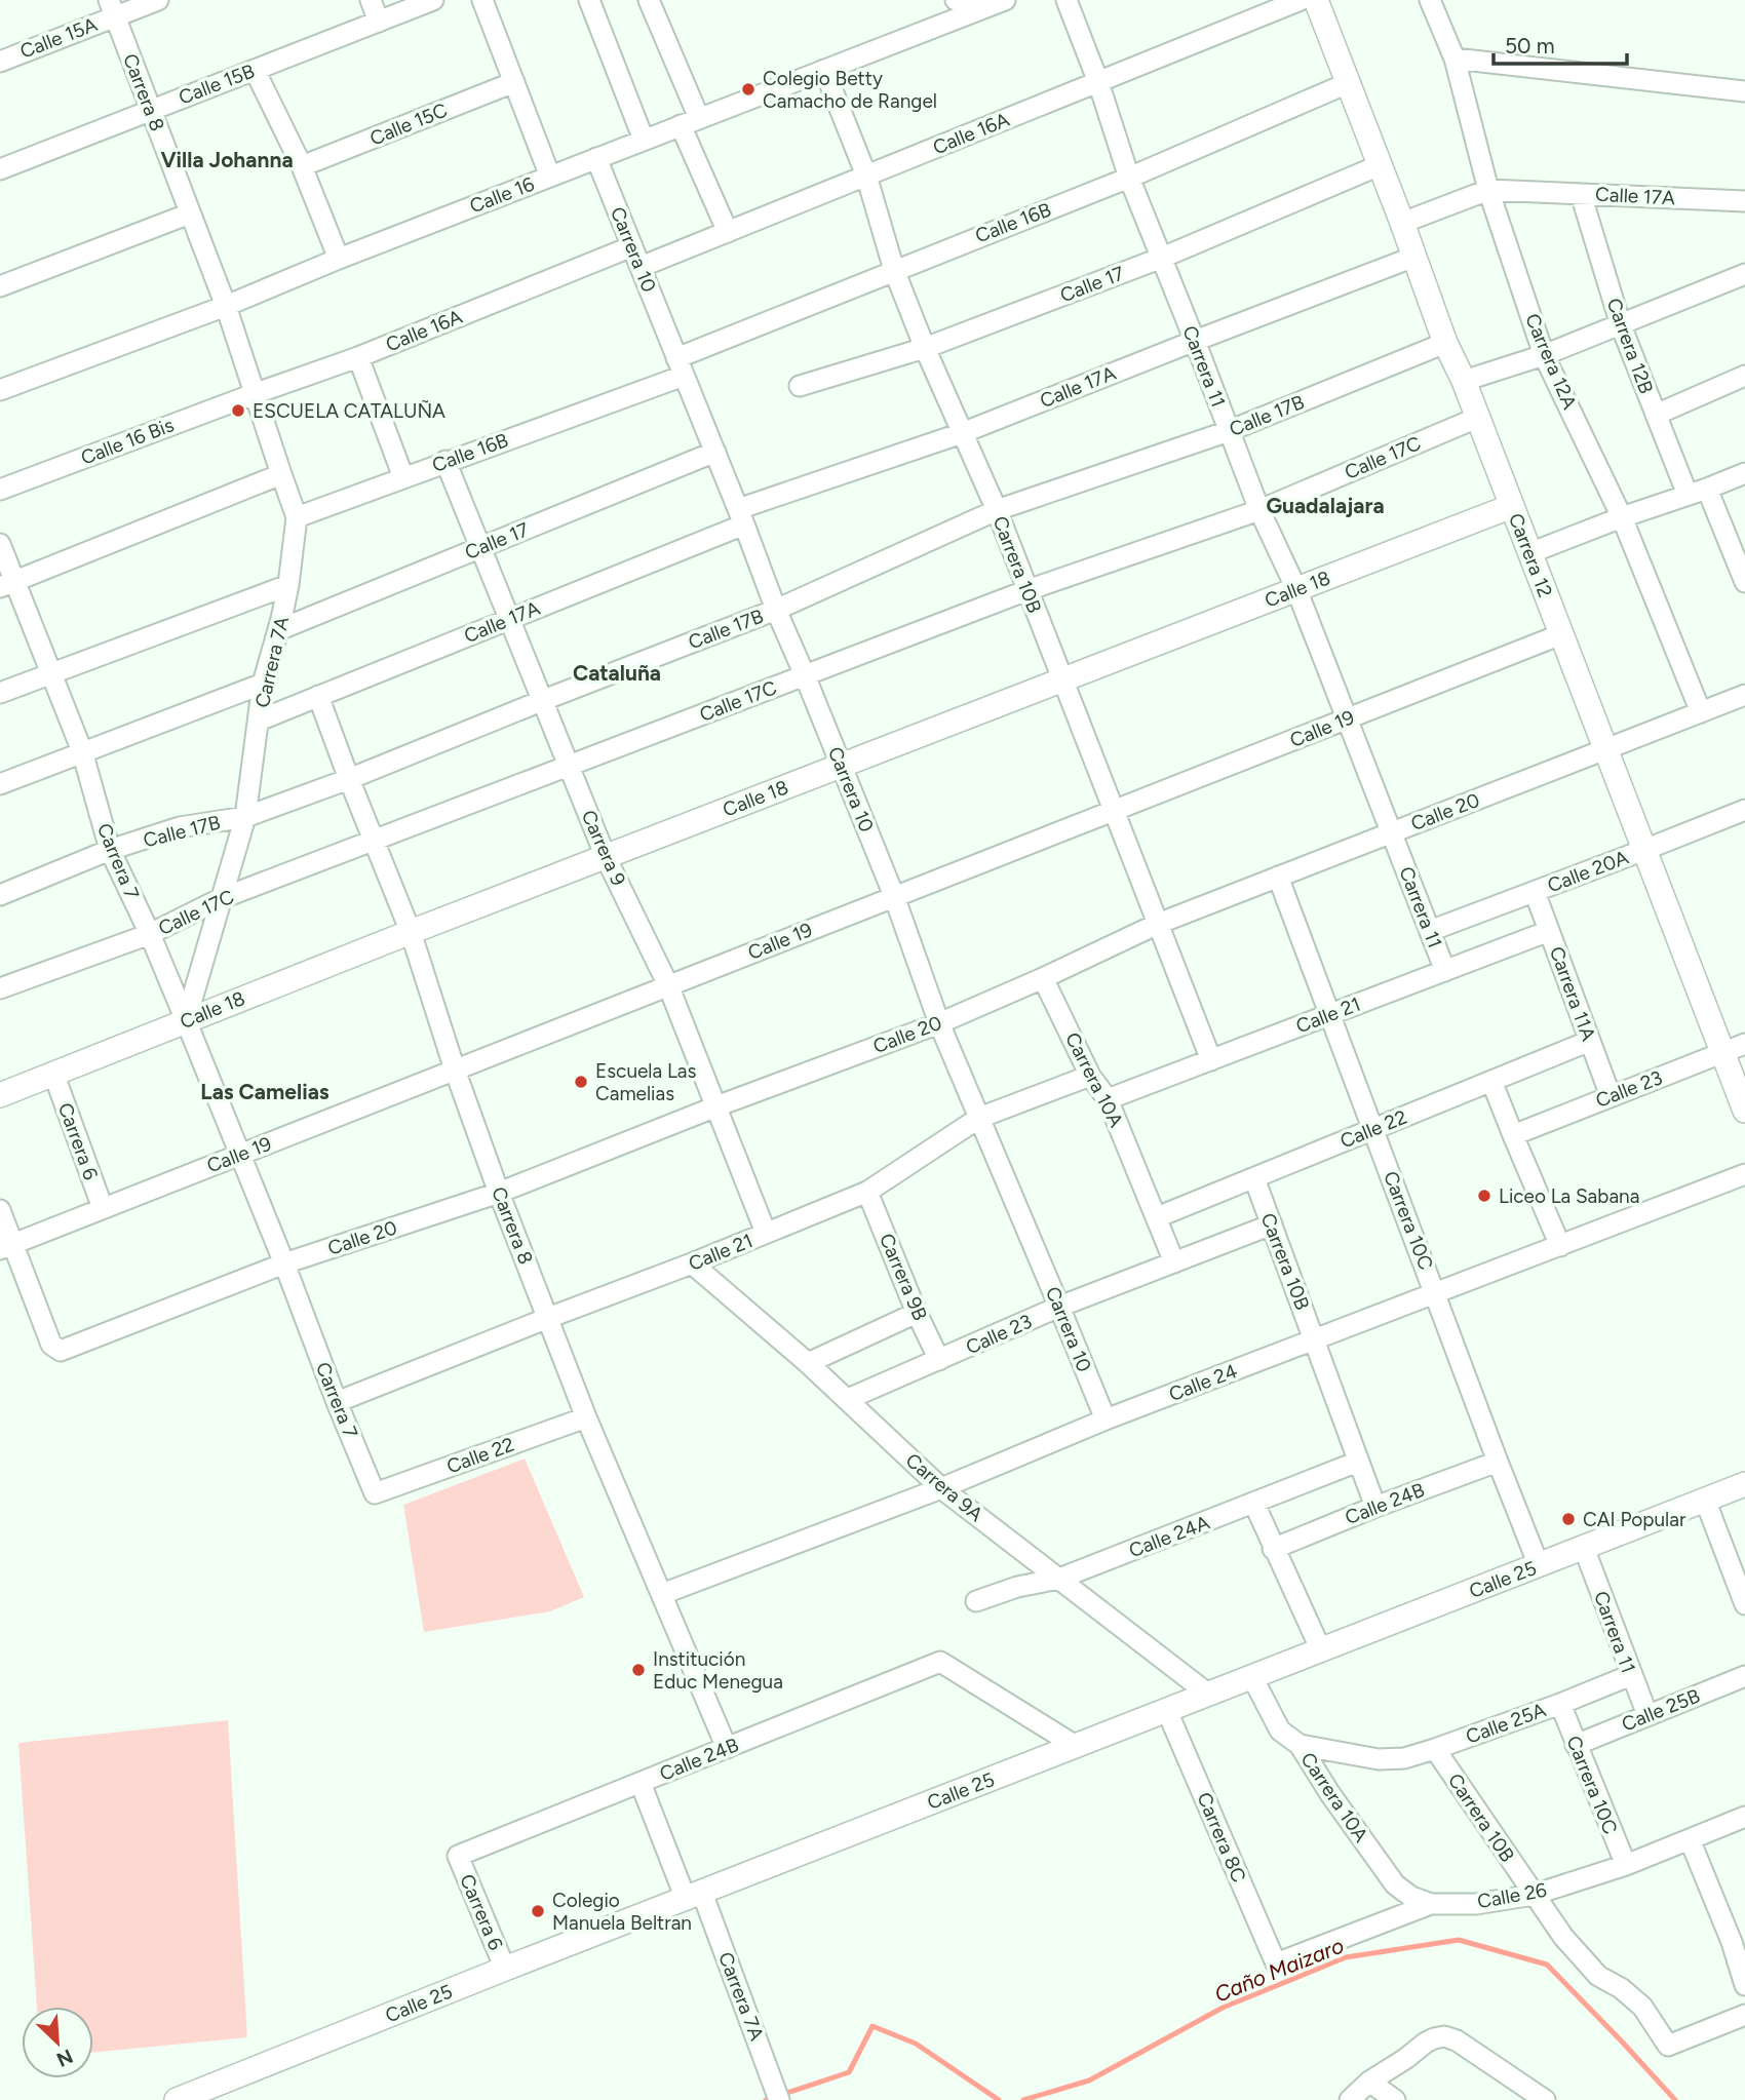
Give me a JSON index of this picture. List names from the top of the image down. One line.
{"streets":{"street":["Calle 15A","Calle 15B","Carrera 8","Calle 15C","Calle 16A","Calle 16","Calle 17A","Calle 16B","Carrera 10","Calle 17","Carrera 12B","Carrera 12A","Carrera 11","Calle 17B","Calle 16 Bis","Calle 17C","Carrera 12","Carrera 10B","Calle 18","Carrera 7A","Calle 19","Calle 20","Carrera 9","Carrera 7","Calle 20A","Carrera 11A","Calle 21","Carrera 10A","Calle 23","Calle 22","Carrera 6","Carrera 10C","Carrera 9B","Calle 24","Carrera 9A","Calle 24B","Calle 24A","Calle 25","Calle 25B","Calle 25A","Carrera 8C","Calle 26"]},"crossings":[["Calle 15A","Carrera 8"],["Calle 15B","Carrera 8"],["Carrera 8","Calle 16"],["Carrera 8","Calle 17A"],["Carrera 8","Calle 17B"],["Carrera 8","Calle 17C"],["Carrera 8","Calle 18"],["Carrera 8","Carrera 7A"],["Carrera 8","Calle 19"],["Carrera 8","Calle 20"],["Carrera 8","Calle 21"],["Carrera 8","Calle 22"],["Carrera 8","Calle 24"],["Carrera 8","Calle 24B"],["Calle 16A","Carrera 10"],["Calle 16A","Carrera 11"],["Calle 16A","Calle 16 Bis"],["Calle 16A","Carrera 10B"],["Calle 16A","Carrera 7A"],["Calle 16","Carrera 10"],["Calle 16","Carrera 10B"],["Calle 16","Carrera 7A"],["Calle 17A","Carrera 10"],["Calle 17A","Carrera 12B"],["Calle 17A","Carrera 12A"],["Calle 17A","Carrera 11"],["Calle 17A","Carrera 12"],["Calle 17A","Carrera 10B"],["Calle 17A","Carrera 7A"],["Calle 17A","Carrera 9"],["Calle 16B","Carrera 10"],["Calle 16B","Carrera 11"],["Calle 16B","Carrera 12"],["Calle 16B","Carrera 10B"],["Calle 16B","Carrera 7A"],["Calle 16B","Carrera 9"],["Carrera 10","Calle 17"],["Carrera 10","Calle 17B"],["Carrera 10","Calle 17C"],["Carrera 10","Calle 18"],["Carrera 10","Calle 19"],["Carrera 10","Calle 20"],["Carrera 10","Calle 21"],["Carrera 10","Calle 23"],["Carrera 10","Calle 24"],["Calle 17","Carrera 11"],["Calle 17","Carrera 12"],["Calle 17","Carrera 10B"],["Calle 17","Carrera 7A"],["Calle 17","Carrera 9"],["Carrera 12A","Calle 20"],["Carrera 11","Calle 17B"],["Carrera 11","Calle 17C"],["Carrera 11","Calle 18"],["Carrera 11","Calle 19"],["Carrera 11","Calle 20"],["Carrera 11","Calle 20A"],["Carrera 11","Calle 21"],["Carrera 11","Calle 25"],["Carrera 11","Calle 25B"],["Carrera 11","Calle 25A"],["Calle 17B","Carrera 12"],["Calle 17B","Carrera 10B"],["Calle 17B","Carrera 7A"],["Calle 17B","Carrera 9"],["Calle 17B","Carrera 7"],["Calle 16 Bis","Carrera 7A"],["Calle 17C","Carrera 12"],["Calle 17C","Carrera 10B"],["Calle 17C","Carrera 7A"],["Calle 17C","Carrera 9"],["Calle 17C","Carrera 7"],["Carrera 12","Calle 18"],["Carrera 12","Calle 19"],["Carrera 12","Calle 20"],["Carrera 12","Calle 20A"],["Carrera 12","Calle 23"],["Carrera 10B","Calle 18"],["Carrera 10B","Calle 19"],["Carrera 10B","Calle 20"],["Carrera 10B","Calle 21"],["Carrera 10B","Calle 23"],["Carrera 10B","Calle 22"],["Carrera 10B","Calle 24"],["Carrera 10B","Calle 24B"],["Carrera 10B","Calle 24A"],["Carrera 10B","Calle 25A"],["Carrera 10B","Calle 26"],["Calle 18","Carrera 7A"],["Calle 18","Carrera 9"],["Calle 18","Carrera 7"],["Calle 18","Carrera 6"],["Carrera 7A","Carrera 7"],["Carrera 7A","Calle 24B"],["Carrera 7A","Calle 25"],["Calle 19","Calle 20"],["Calle 19","Carrera 9"],["Calle 19","Carrera 7"],["Calle 19","Carrera 6"],["Calle 20","Carrera 9"],["Calle 20","Carrera 7"],["Calle 20","Carrera 10A"],["Calle 20","Carrera 10C"],["Carrera 9","Calle 21"],["Carrera 7","Calle 21"],["Carrera 7","Calle 22"],["Calle 20A","Carrera 11A"],["Carrera 11A","Calle 21"],["Carrera 11A","Calle 23"],["Carrera 11A","Calle 22"],["Calle 21","Carrera 10A"],["Calle 21","Carrera 10C"],["Calle 21","Carrera 9B"],["Calle 21","Carrera 9A"],["Carrera 10A","Calle 23"],["Carrera 10A","Calle 22"],["Carrera 10A","Calle 25"],["Carrera 10A","Calle 25A"],["Carrera 10A","Calle 26"],["Calle 23","Carrera 9B"],["Calle 23","Carrera 9A"],["Calle 22","Carrera 10C"],["Carrera 6","Calle 24B"],["Carrera 6","Calle 25"],["Carrera 10C","Calle 24"],["Carrera 10C","Calle 24B"],["Carrera 10C","Calle 25"],["Carrera 10C","Calle 25B"],["Carrera 10C","Calle 25A"],["Carrera 10C","Calle 26"],["Calle 24","Carrera 9A"],["Carrera 9A","Calle 24A"],["Carrera 9A","Calle 25"],["Calle 24B","Calle 25"],["Calle 25","Carrera 8C"],["Carrera 8C","Calle 26"]],"districts":["Villa Johanna","Guadalajara","Cataluña","Las Camelias"],"water":["Caño Maizaro"],"places":["Colegio Betty Camacho de Rangel","ESCUELA CATALUÑA","Escuela Las Camelias","Liceo La Sabana","CAI Popular","Institución Educ Menegua","Colegio Manuela Beltran"],"scale_bar":"50 m","north":"bottom right"}
